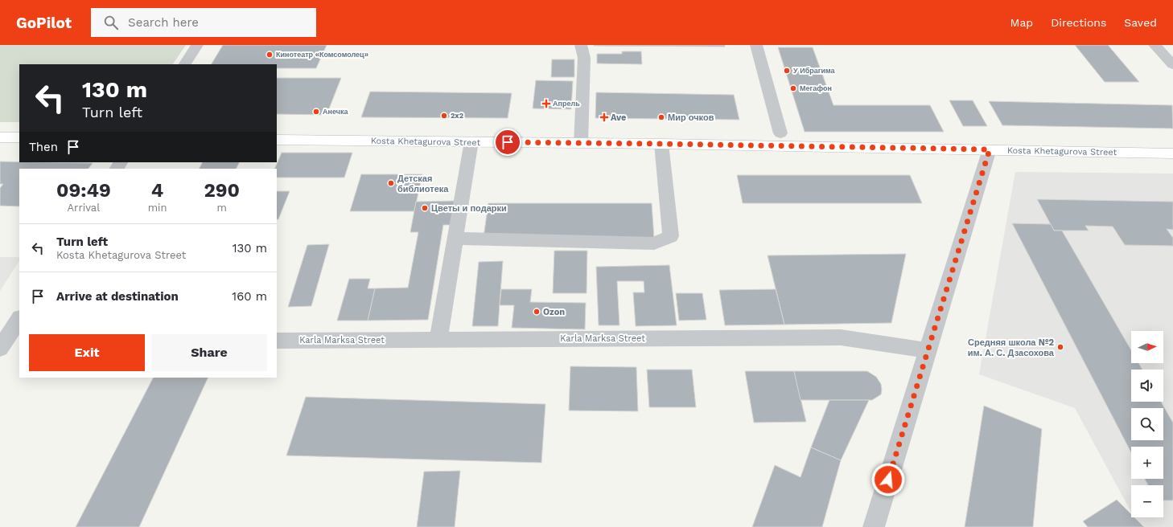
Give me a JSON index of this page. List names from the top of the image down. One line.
{"streets":{"main road":["Kosta Khetagurova Street"],"street":["Karla Marksa Street"]},"places":{"other":["Кинотеатр «Комсомолец»","У Ибрагима","Мегафон","Анечка","2x2","Мир очков","Детская библиотека","Цветы и подарки","Ozon","Средняя школа №2 им. А. С. Дзасохова"],"health":["Апрель","Ave"]},"north":"right","page":{"header":"GoPilot","search":"Search here","nav":["Map","Directions","Saved"],"turn":["130 m","Turn left"],"then":"Then","eta":["09:49","Arrival","4","min","290","m"],"list":[{"name":"Turn left","note":"Kosta Khetagurova Street","value":"130 m"},{"name":"Arrive at destination","value":"160 m"}],"buttons":["Exit","Share"],"map_buttons":["+","−"]}}
